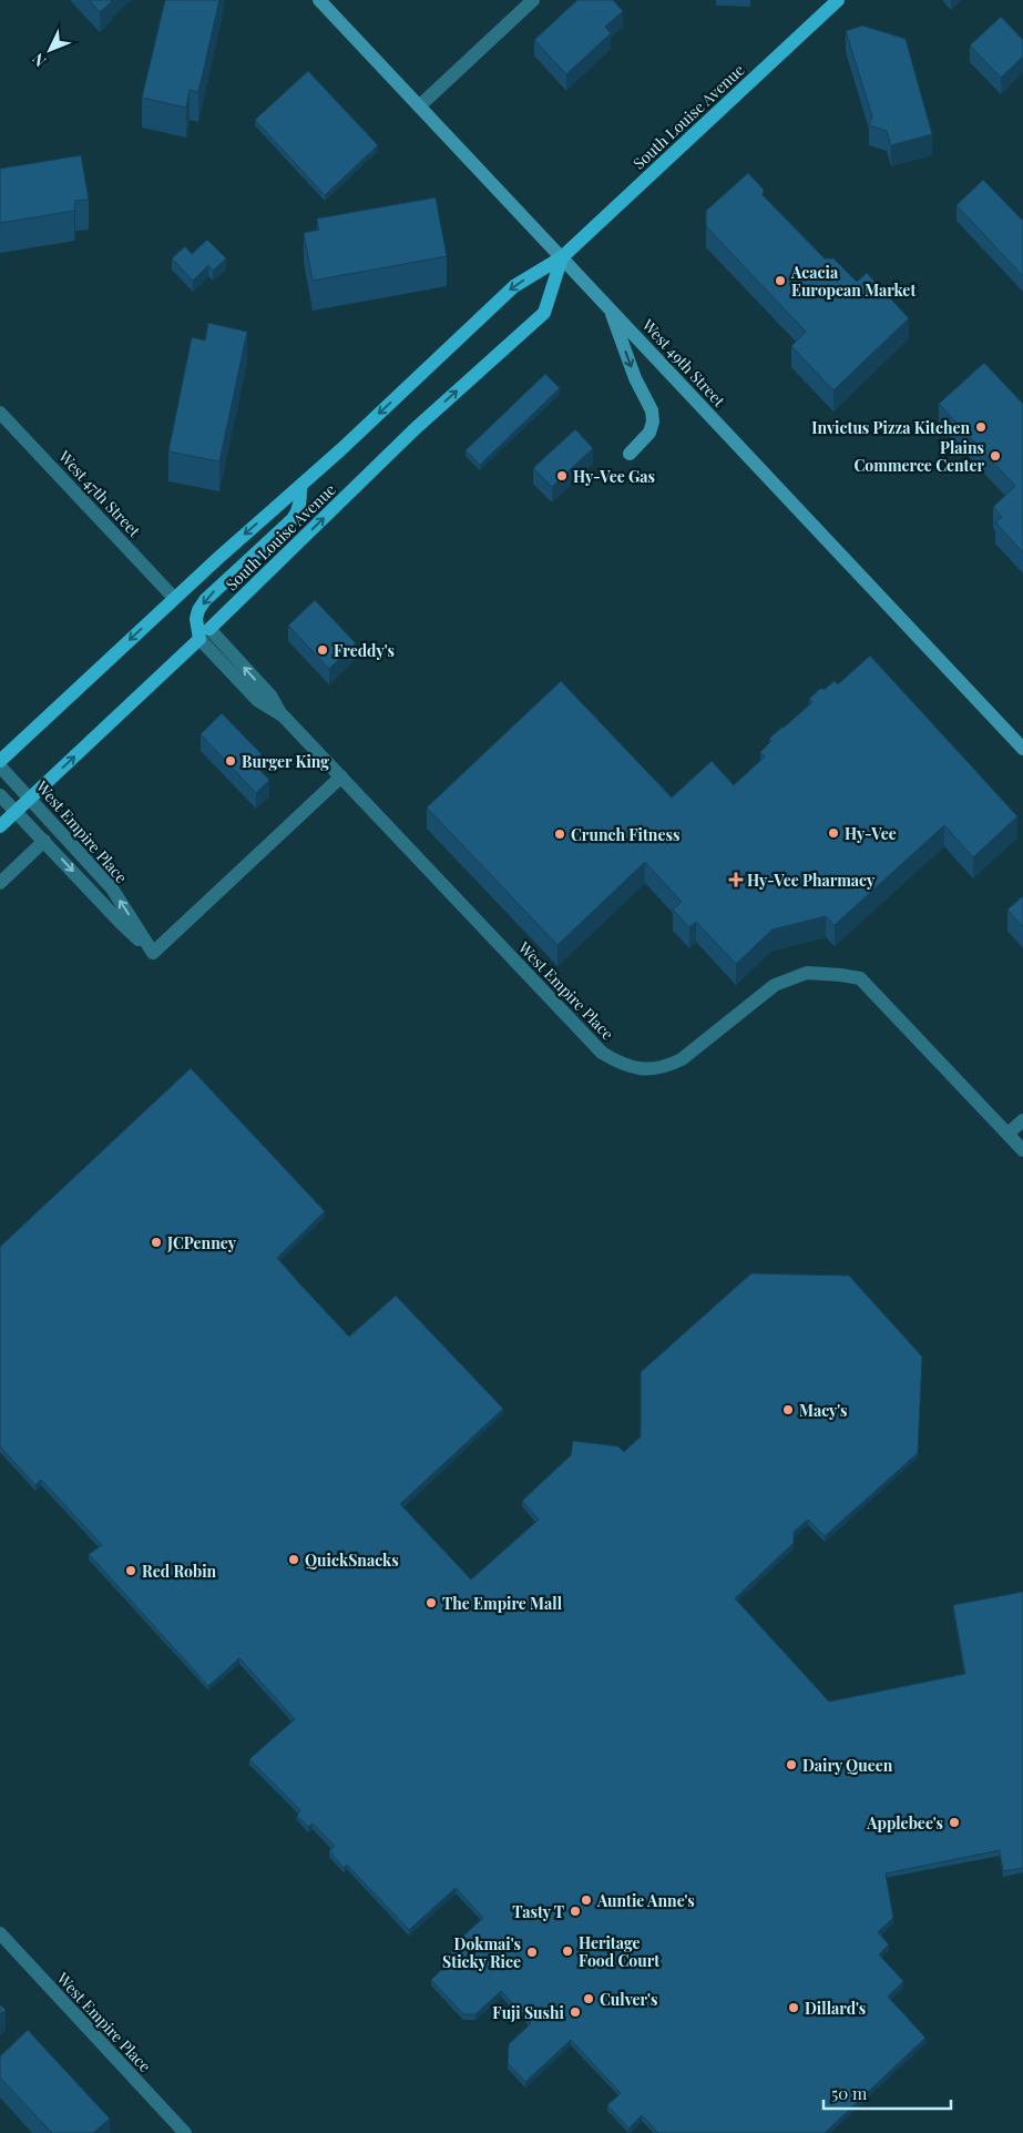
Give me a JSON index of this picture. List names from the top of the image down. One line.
{"streets":{"main road":["South Louise Avenue","West 49th Street"],"street":["West 47th Street","West Empire Place"]},"crossings":[["South Louise Avenue","West 49th Street"],["South Louise Avenue","West 47th Street"],["South Louise Avenue","West Empire Place"]],"places":{"other":["Acacia European Market","Invictus Pizza Kitchen","Plains Commerce Center","Hy-Vee Gas","Freddy's","Burger King","Hy-Vee","Crunch Fitness","JCPenney","Macy's","QuickSnacks","Red Robin","The Empire Mall","Dairy Queen","Applebee's","Auntie Anne's","Tasty T","Heritage Food Court","Dokmai's Sticky Rice","Culver's","Dillard's","Fuji Sushi"],"health":["Hy-Vee Pharmacy"]},"scale_bar":"50 m","north":"bottom left"}
